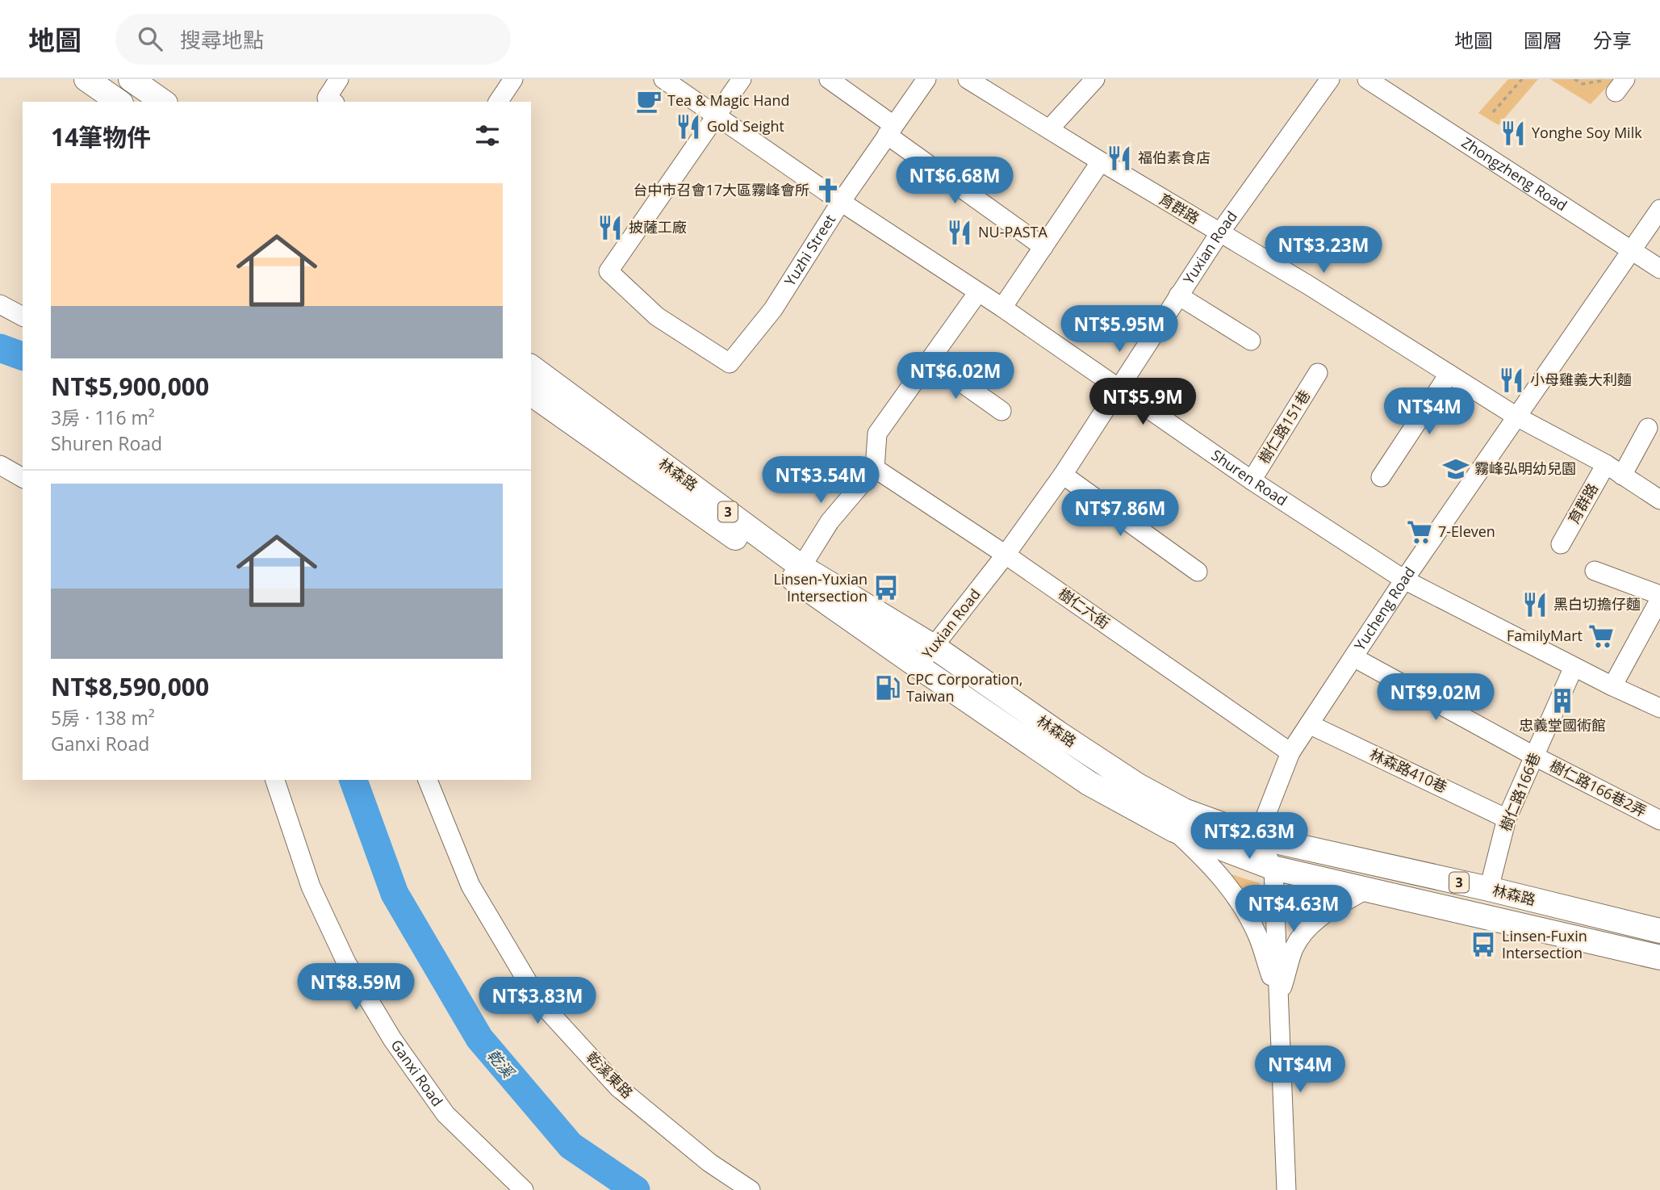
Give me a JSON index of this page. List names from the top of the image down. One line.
{"streets":{"main road":["林森路","3"],"street":["Zhongzheng Road","育群路","Yuxian Road","Yuzhi Street","樹仁路151巷","Shuren Road","樹仁六街","Yucheng Road","林森路410巷","樹仁路166巷2弄","樹仁路166巷","Ganxi Road","乾溪東路"]},"crossings":[["Zhongzheng Road","Yucheng Road"],["育群路","Yuxian Road"],["育群路","Yucheng Road"],["Yuxian Road","林森路"],["Yuxian Road","Shuren Road"],["Yuxian Road","樹仁六街"],["Yuzhi Street","Shuren Road"],["樹仁路151巷","Shuren Road"],["林森路","Yucheng Road"],["林森路","樹仁路166巷"],["Shuren Road","Yucheng Road"],["Shuren Road","樹仁路166巷"],["樹仁六街","Yucheng Road"],["Yucheng Road","林森路410巷"],["Yucheng Road","樹仁路166巷2弄"],["林森路410巷","樹仁路166巷"],["樹仁路166巷2弄","樹仁路166巷"]],"water":["乾溪"],"places":{"cafe":["Tea & Magic Hand"],"restaurant":["Gold Seight","Yonghe Soy Milk","福伯素食店","披薩工廠","NU-PASTA","小母雞義大利麵","黑白切擔仔麵"],"church":["台中市召會17大區霧峰會所"],"school or university":["霧峰弘明幼兒園"],"supermarket":["7-Eleven","FamilyMart"],"bus stop":["Linsen-Yuxian Intersection","Linsen-Fuxin Intersection"],"fuel station":["CPC Corporation, Taiwan"],"building":["忠義堂國術館"]},"page":{"header":"地圖","search":"搜尋地點","nav":["地圖","圖層","分享"],"heading":"14筆物件","price":["NT$6.68M","NT$3.23M","NT$5.95M","NT$6.02M","NT$5.9M","NT$4M","NT$3.54M","NT$7.86M","NT$9.02M","NT$2.63M","NT$4.63M","NT$8.59M","NT$3.83M","NT$4M"],"list":[{"name":"NT$5,900,000","note":"3房 · 116 m² · Shuren Road"},{"name":"NT$8,590,000","note":"5房 · 138 m² · Ganxi Road"}]}}
